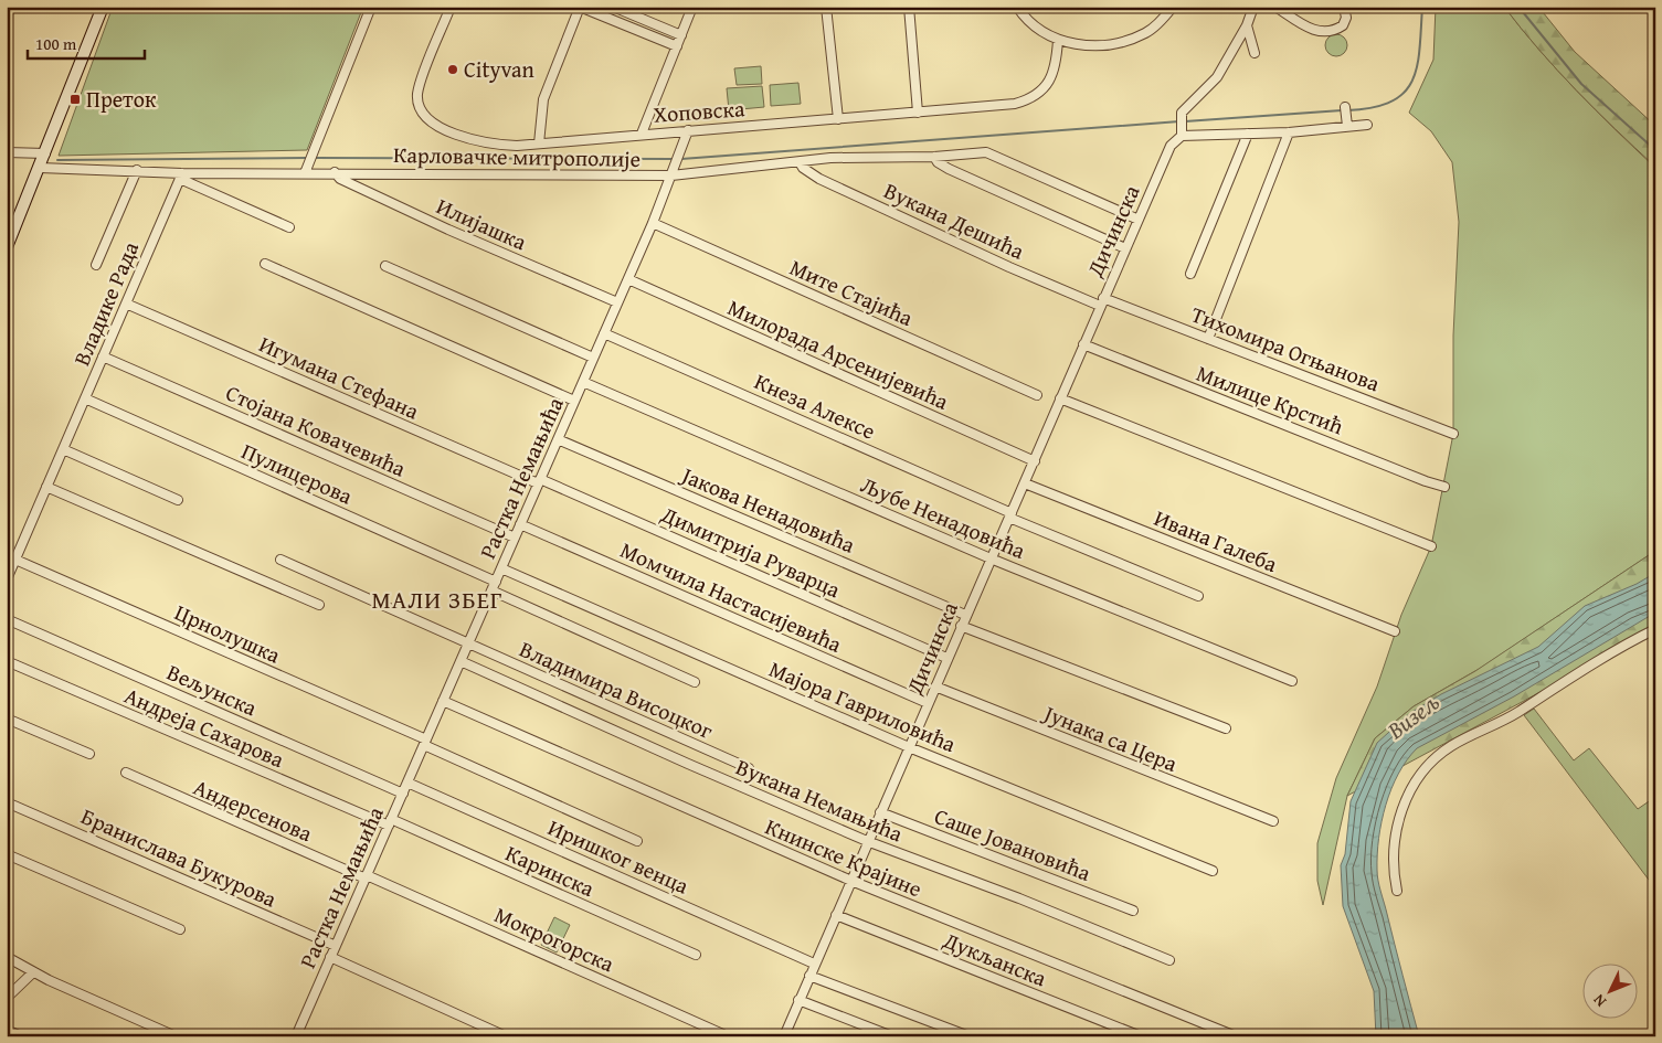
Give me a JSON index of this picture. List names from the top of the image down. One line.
{"streets":{"street":["Хоповска","Карловачке митрополије","Вукана Дешића","Илијашка","Дичинска","Мите Стајића","Владике Рада","Тихомира Огњанова","Милорада Арсенијевића","Игумана Стефана","Милице Крстић","Кнеза Алексе","Стојана Ковачевића","Пулицерова","Растка Немањића","Јакова Ненадовића","Љубе Ненадовића","Ивана Галеба","Димитрија Руварца","Момчила Настасијевића","Црнолушка","Вељунска","Владимира Висоцког","Мајора Гавриловића","Андреја Сахарова","Јунака са Цера","Вукана Немањића","Андерсенова","Саше Јовановића","Иришког венца","Бранислава Букурова","Книнске Крајине","Каринска","Мокрогорска","Дукљанска"]},"crossings":[["Хоповска","Растка Немањића"],["Карловачке митрополије","Вукана Дешића"],["Карловачке митрополије","Илијашка"],["Карловачке митрополије","Дичинска"],["Карловачке митрополије","Владике Рада"],["Карловачке митрополије","Растка Немањића"],["Вукана Дешића","Дичинска"],["Вукана Дешића","Тихомира Огњанова"],["Илијашка","Растка Немањића"],["Дичинска","Тихомира Огњанова"],["Дичинска","Милорада Арсенијевића"],["Дичинска","Милице Крстић"],["Дичинска","Кнеза Алексе"],["Дичинска","Јакова Ненадовића"],["Дичинска","Љубе Ненадовића"],["Дичинска","Ивана Галеба"],["Дичинска","Димитрија Руварца"],["Дичинска","Момчила Настасијевића"],["Дичинска","Мајора Гавриловића"],["Дичинска","Јунака са Цера"],["Дичинска","Вукана Немањића"],["Дичинска","Саше Јовановића"],["Дичинска","Иришког венца"],["Дичинска","Книнске Крајине"],["Дичинска","Дукљанска"],["Мите Стајића","Растка Немањића"],["Владике Рада","Игумана Стефана"],["Владике Рада","Стојана Ковачевића"],["Владике Рада","Пулицерова"],["Владике Рада","Црнолушка"],["Милорада Арсенијевића","Растка Немањића"],["Игумана Стефана","Растка Немањића"],["Игумана Стефана","Димитрија Руварца"],["Кнеза Алексе","Растка Немањића"],["Стојана Ковачевића","Растка Немањића"],["Пулицерова","Растка Немањића"],["Растка Немањића","Јакова Ненадовића"],["Растка Немањића","Љубе Ненадовића"],["Растка Немањића","Димитрија Руварца"],["Растка Немањића","Момчила Настасијевића"],["Растка Немањића","Црнолушка"],["Растка Немањића","Вељунска"],["Растка Немањића","Владимира Висоцког"],["Растка Немањића","Мајора Гавриловића"],["Растка Немањића","Андреја Сахарова"],["Растка Немањића","Вукана Немањића"],["Растка Немањића","Андерсенова"],["Растка Немањића","Иришког венца"],["Растка Немањића","Бранислава Букурова"],["Растка Немањића","Книнске Крајине"],["Растка Немањића","Каринска"],["Растка Немањића","Мокрогорска"],["Андреја Сахарова","Каринска"],["Андерсенова","Мокрогорска"]],"districts":["МАЛИ ЗБЕГ"],"water":["Визељ"],"places":{"other":["Cityvan"],"transit":["Преток"]},"scale_bar":"100 m","north":"bottom left"}
